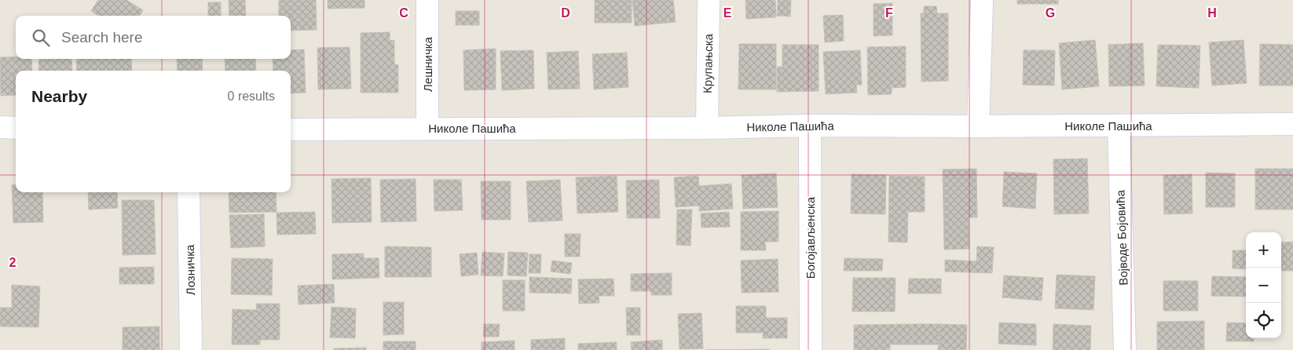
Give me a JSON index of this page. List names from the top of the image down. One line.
{"streets":{"street":["Крупањска","Лешничка","Николе Пашића","Богојављенска","Војводе Бојовића","Лозничка"]},"crossings":[["Крупањска","Николе Пашића"],["Лешничка","Николе Пашића"],["Николе Пашића","Богојављенска"],["Николе Пашића","Војводе Бојовића"]],"page":{"search":"Search here","heading":["Nearby","0 results"],"map_buttons":["+","−"]},"grid":{"columns":["C","D","E","F","G","H"],"rows":["2"]}}
